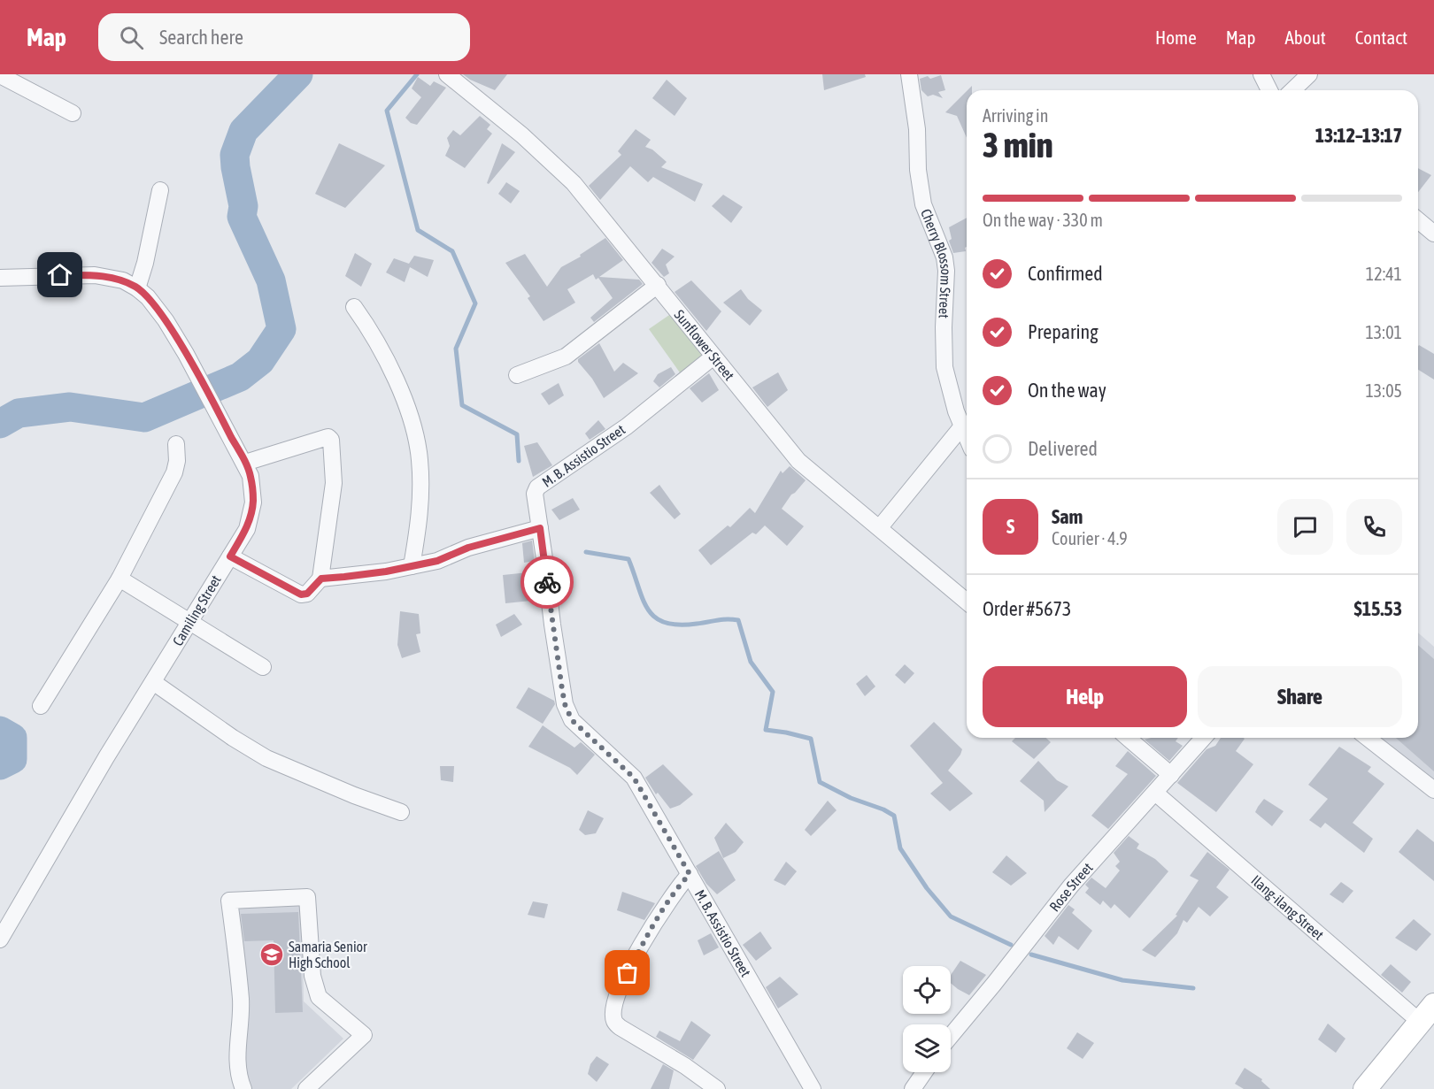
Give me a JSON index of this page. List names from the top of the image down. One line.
{"streets":{"street":["Cherry Blossom Street","Sunflower Street","M. B. Assistio Street","Camiling Street","Rose Street","Ilang-ilang Street"]},"crossings":[["Sunflower Street","M. B. Assistio Street"],["Rose Street","Ilang-ilang Street"]],"places":{"school or university":["Samaria Senior High School"]},"page":{"header":"Map","search":"Search here","nav":["Home","Map","About","Contact"],"heading":["3 min","Arriving in","13:12–13:17"],"panel":["Sam","Courier · 4.9","Order #5673","$15.53"],"bar":"On the way · 330 m","list":[["Confirmed","12:41"],["Preparing","13:01"],["On the way","13:05"],"Delivered"],"round":"S","buttons":["Help","Share"]}}
